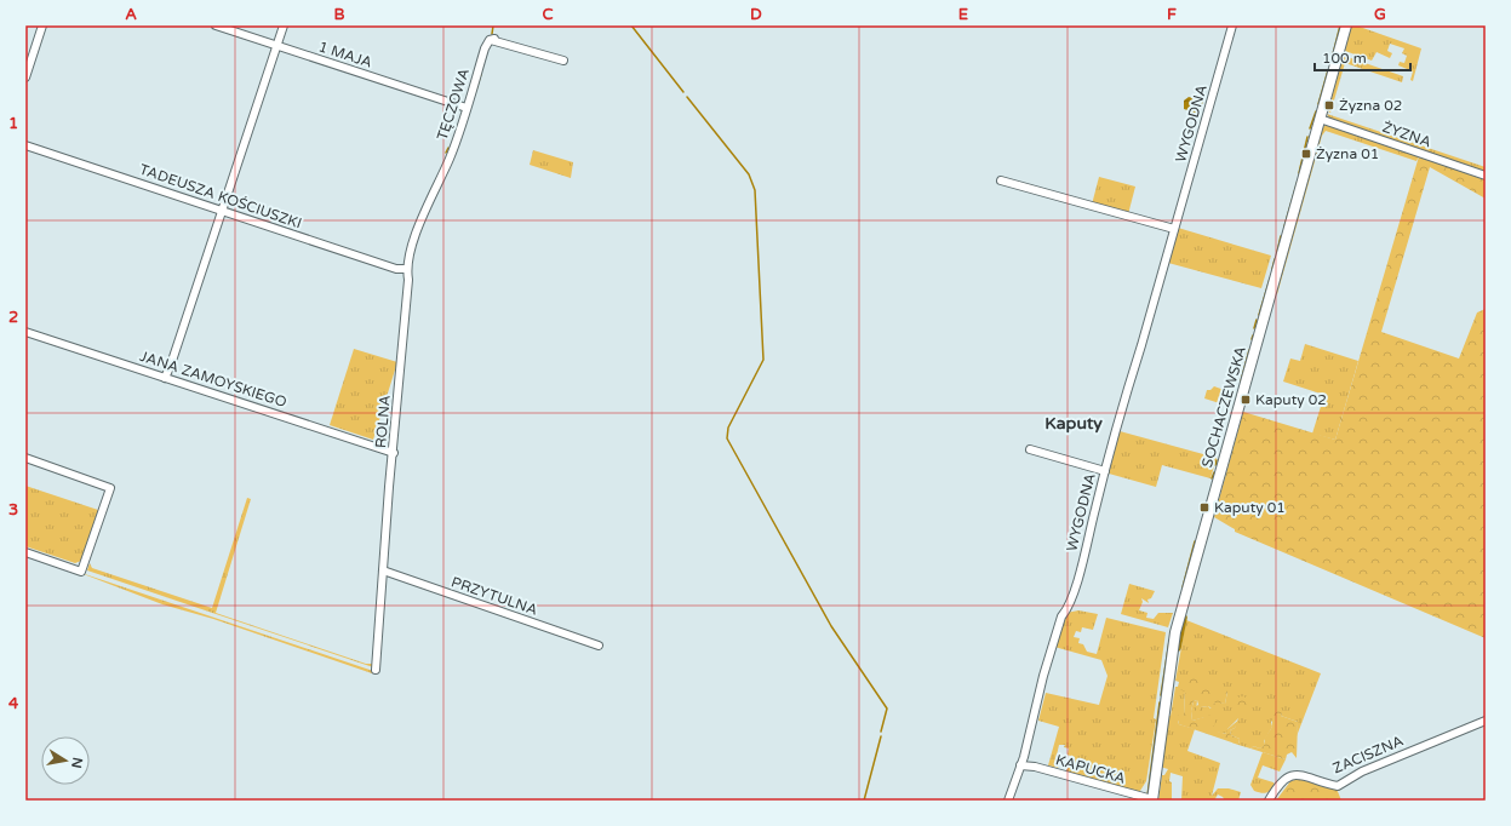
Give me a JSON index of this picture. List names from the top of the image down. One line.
{"streets":{"street":["1 MAJA","TĘCZOWA","WYGODNA","ŻYZNA","TADEUSZA KOŚCIUSZKI","JANA ZAMOYSKIEGO","SOCHACZEWSKA","ROLNA","PRZYTULNA","ZACISZNA","KAPUCKA"]},"crossings":[["1 MAJA","TĘCZOWA"],["TĘCZOWA","ROLNA"],["WYGODNA","KAPUCKA"],["ŻYZNA","SOCHACZEWSKA"],["TADEUSZA KOŚCIUSZKI","ROLNA"],["JANA ZAMOYSKIEGO","ROLNA"],["SOCHACZEWSKA","KAPUCKA"],["ROLNA","PRZYTULNA"]],"districts":["Kaputy"],"places":{"transit":["Żyzna 02","Żyzna 01","Kaputy 02","Kaputy 01"]},"scale_bar":"100 m","north":"right","grid":{"columns":["A","B","C","D","E","F","G"],"rows":["1","2","3","4"]}}
